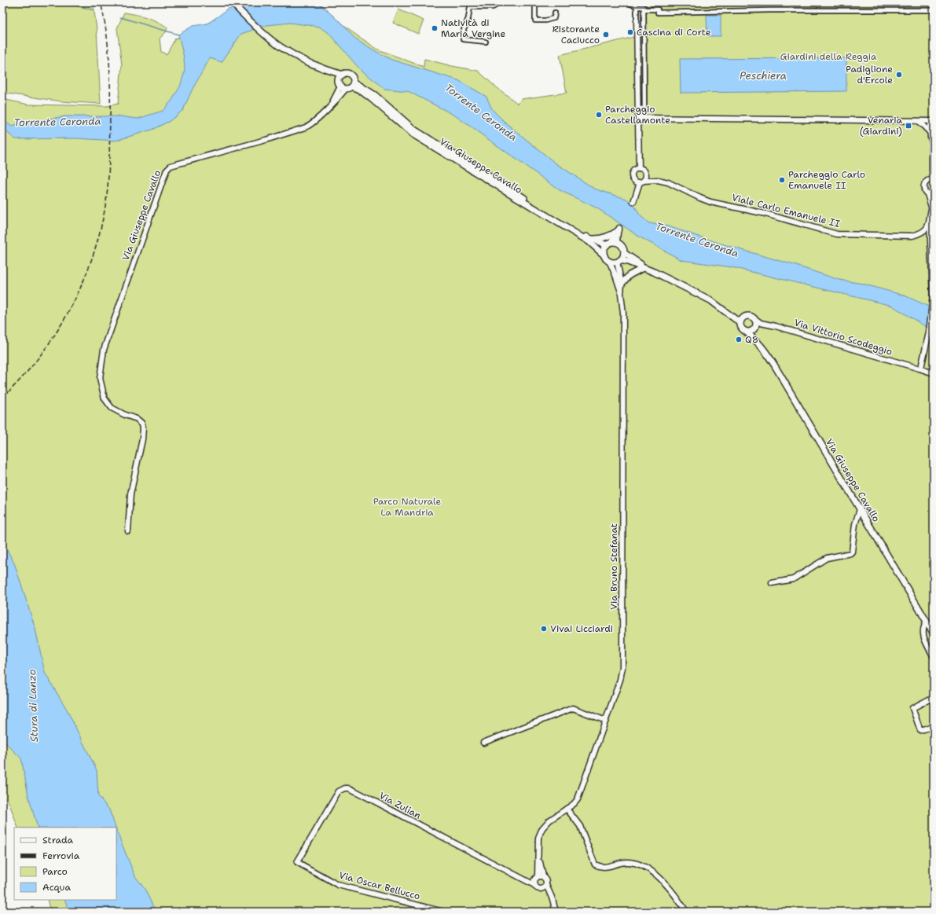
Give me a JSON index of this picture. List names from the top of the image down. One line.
{"streets":{"street":["Via Giuseppe Cavallo","Viale Carlo Emanuele II","Via Vittorio Scodeggio","Via Bruno Stefanat","Via Zulian","Via Oscar Bellucco"]},"crossings":[["Via Giuseppe Cavallo","Via Bruno Stefanat"],["Via Bruno Stefanat","Via Zulian"],["Via Zulian","Via Oscar Bellucco"]],"water":["Peschiera","Torrente Ceronda","Stura di Lanzo"],"parks":["Giardini della Reggia","Parco Naturale La Mandria"],"places":{"other":["Natività di Maria Vergine","Cascina di Corte","Ristorante Caciucco","Padiglione d'Ercole","Parcheggio Castellamonte","Parcheggio Carlo Emanuele II","Q8","Vivai Licciardi"],"transit":["Venaria (Giardini)"]},"legend":["Strada","Ferrovia","Parco","Acqua"]}
